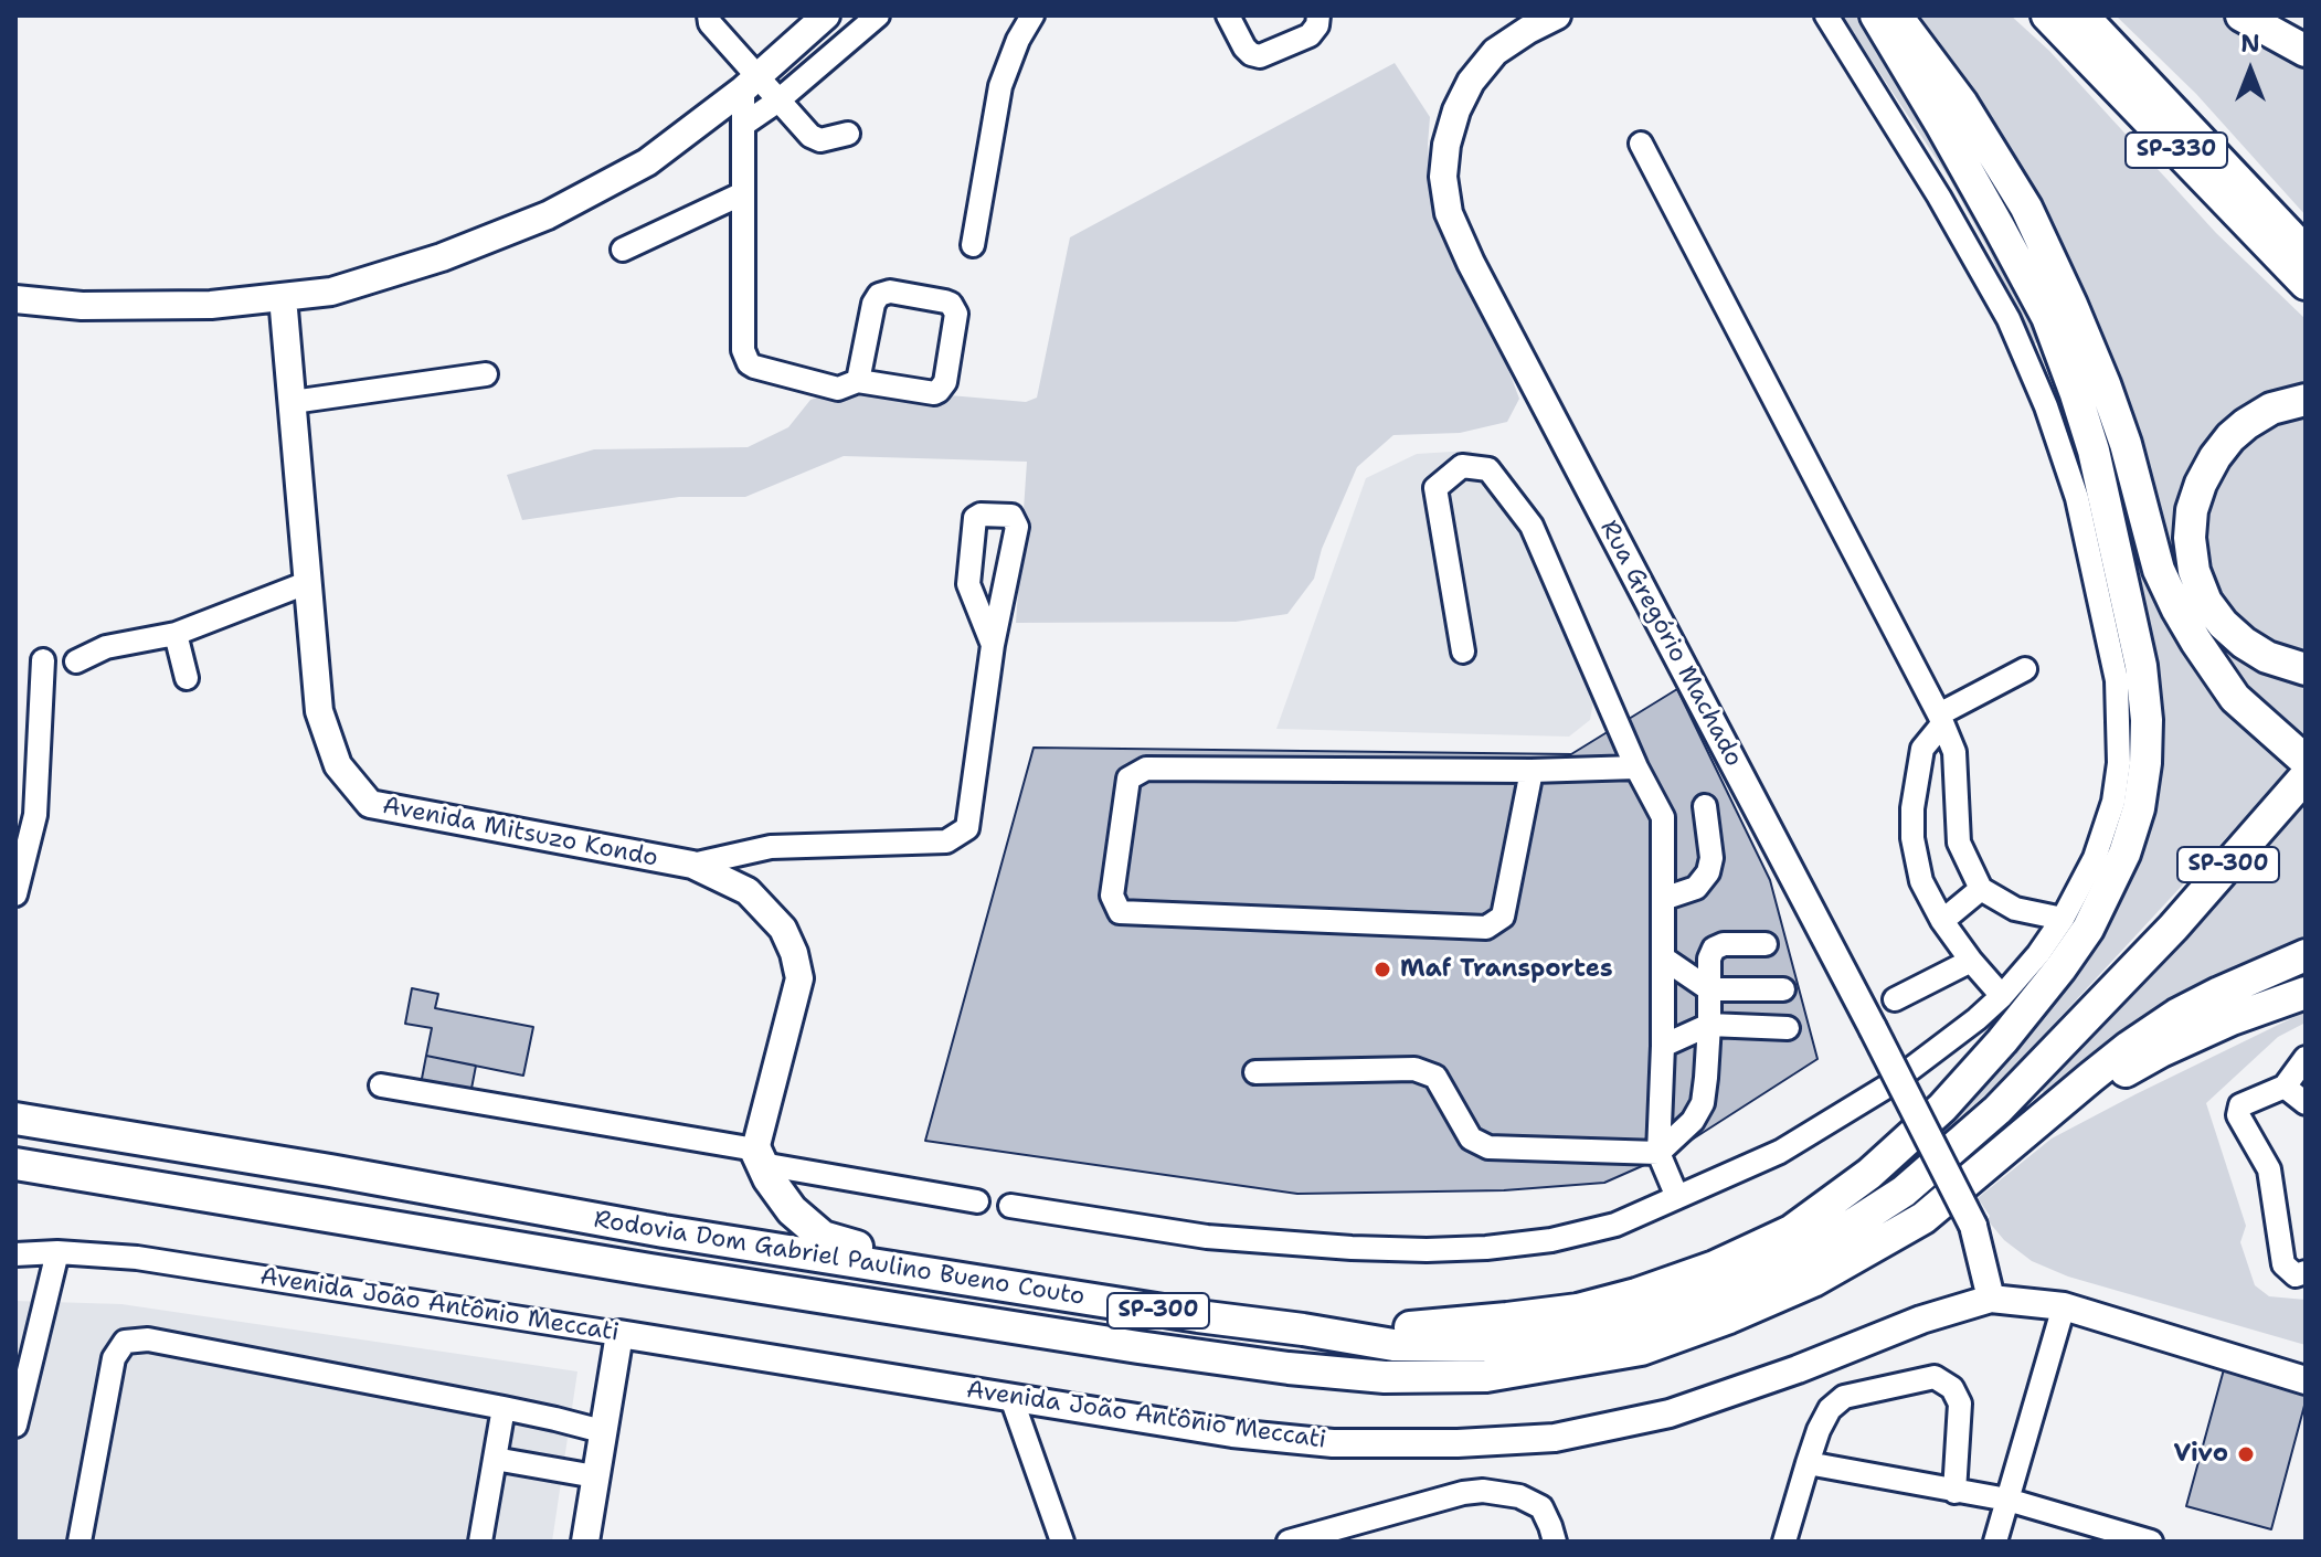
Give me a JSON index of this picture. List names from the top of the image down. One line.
{"streets":{"highway":["SP-330","SP-300","Rodovia Dom Gabriel Paulino Bueno Couto"],"main road":["Rua Gregório Machado","Avenida Mitsuzo Kondo","Avenida João Antônio Meccati"]},"crossings":[["Rua Gregório Machado","Avenida João Antônio Meccati"]],"places":["Maf Transportes","Vivo"],"north":"top"}
